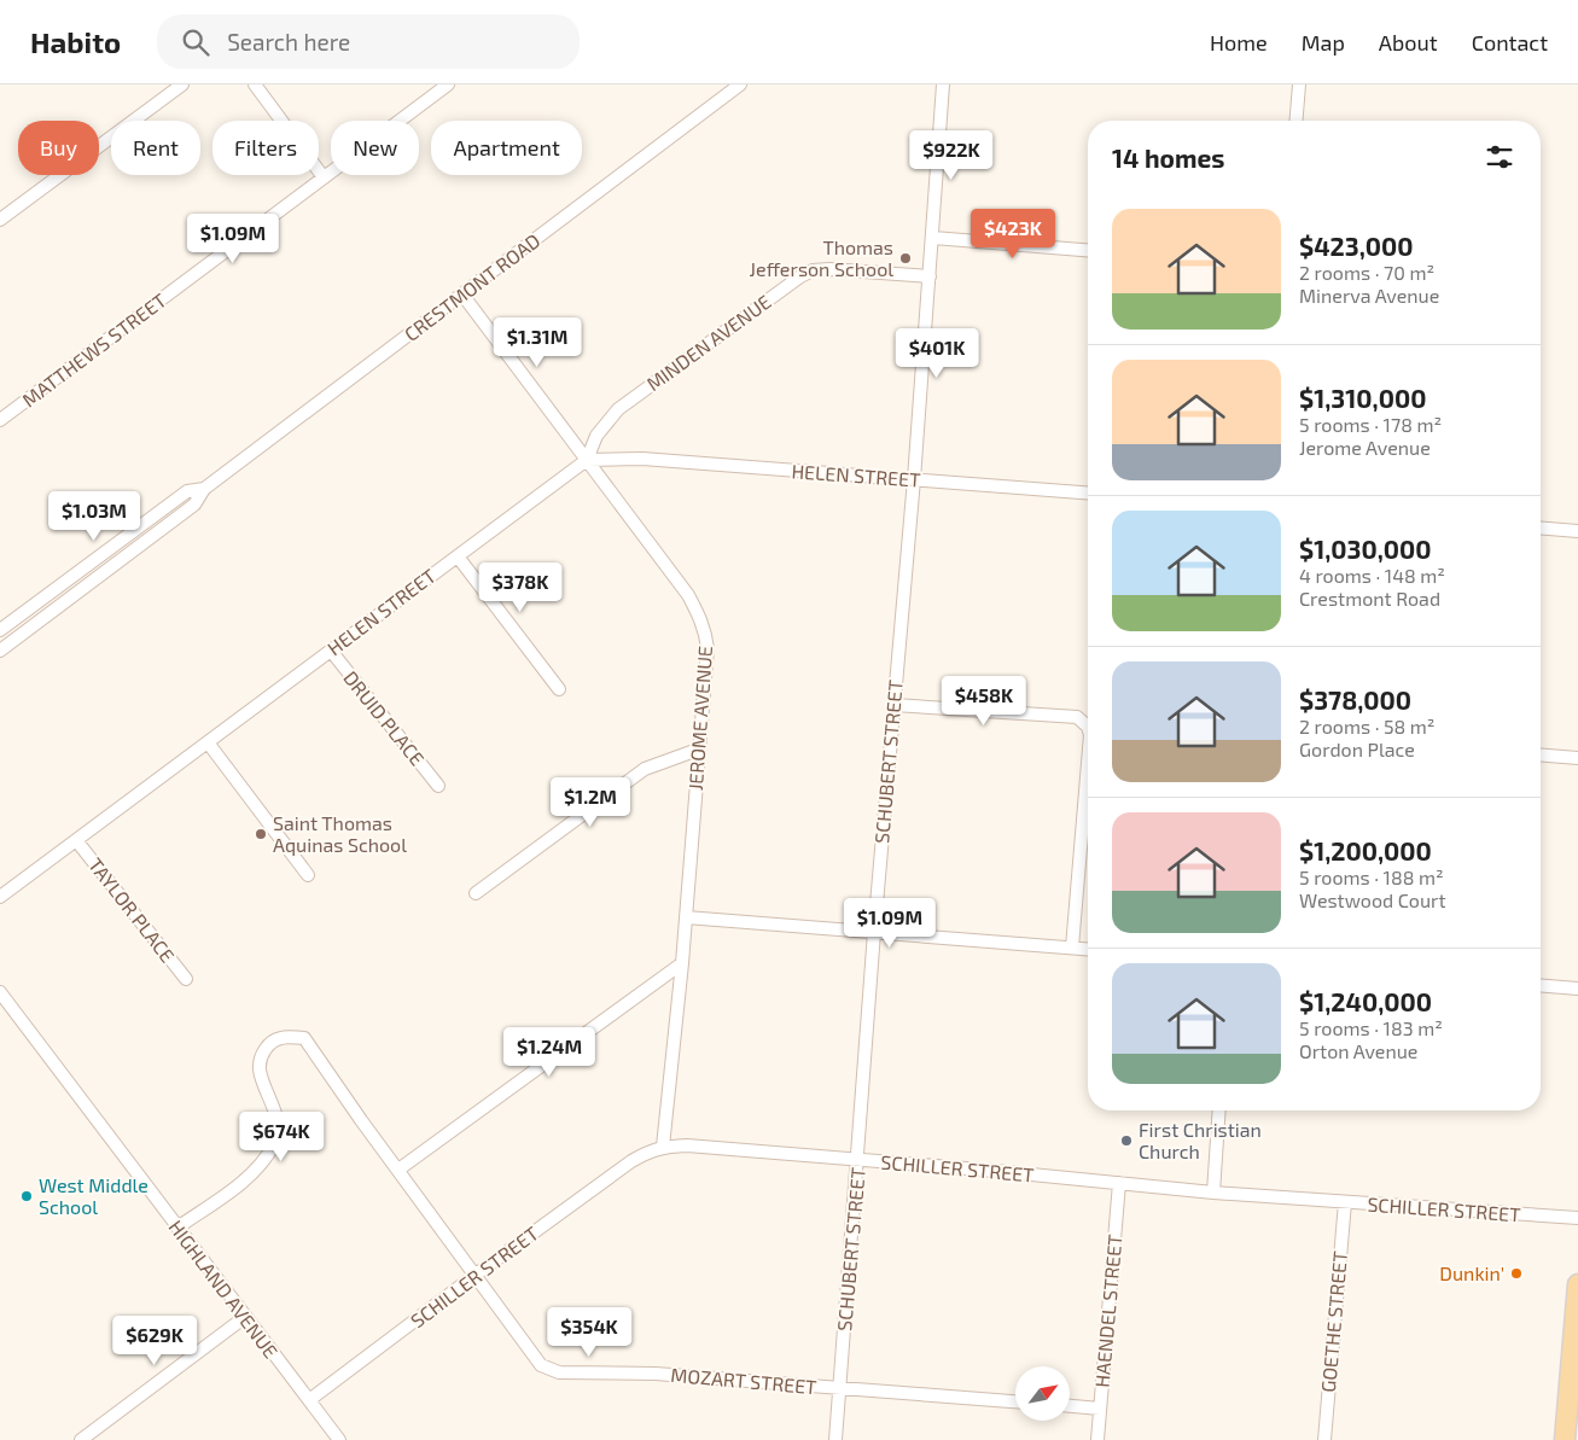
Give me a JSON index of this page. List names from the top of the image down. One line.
{"streets":{"street":["CRESTMONT ROAD","MINDEN AVENUE","MATTHEWS STREET","HELEN STREET","DRUID PLACE","JEROME AVENUE","SCHUBERT STREET","TAYLOR PLACE","SCHILLER STREET","HIGHLAND AVENUE","HAENDEL STREET","GOETHE STREET","MOZART STREET"]},"crossings":[["CRESTMONT ROAD","JEROME AVENUE"],["MINDEN AVENUE","HELEN STREET"],["MINDEN AVENUE","JEROME AVENUE"],["MINDEN AVENUE","SCHUBERT STREET"],["HELEN STREET","DRUID PLACE"],["HELEN STREET","JEROME AVENUE"],["HELEN STREET","SCHUBERT STREET"],["HELEN STREET","TAYLOR PLACE"],["JEROME AVENUE","SCHILLER STREET"],["SCHUBERT STREET","SCHILLER STREET"],["SCHUBERT STREET","MOZART STREET"],["SCHILLER STREET","HIGHLAND AVENUE"],["SCHILLER STREET","HAENDEL STREET"],["SCHILLER STREET","GOETHE STREET"],["SCHILLER STREET","MOZART STREET"],["HIGHLAND AVENUE","MOZART STREET"]],"places":["Thomas Jefferson School","Saint Thomas Aquinas School","First Christian Church","West Middle School","Dunkin'"],"north":"top right","page":{"header":"Habito","search":"Search here","nav":["Home","Map","About","Contact"],"chip":["Buy","Rent","Filters","New","Apartment"],"heading":"14 homes","price":["$922K","$423K","$1.09M","$1.31M","$401K","$1.03M","$378K","$458K","$1.2M","$1.09M","$1.24M","$674K","$354K","$629K"],"list":[{"name":"$423,000","note":"2 rooms · 70 m² · Minerva Avenue"},{"name":"$1,310,000","note":"5 rooms · 178 m² · Jerome Avenue"},{"name":"$1,030,000","note":"4 rooms · 148 m² · Crestmont Road"},{"name":"$378,000","note":"2 rooms · 58 m² · Gordon Place"},{"name":"$1,200,000","note":"5 rooms · 188 m² · Westwood Court"},{"name":"$1,240,000","note":"5 rooms · 183 m² · Orton Avenue"}]}}
